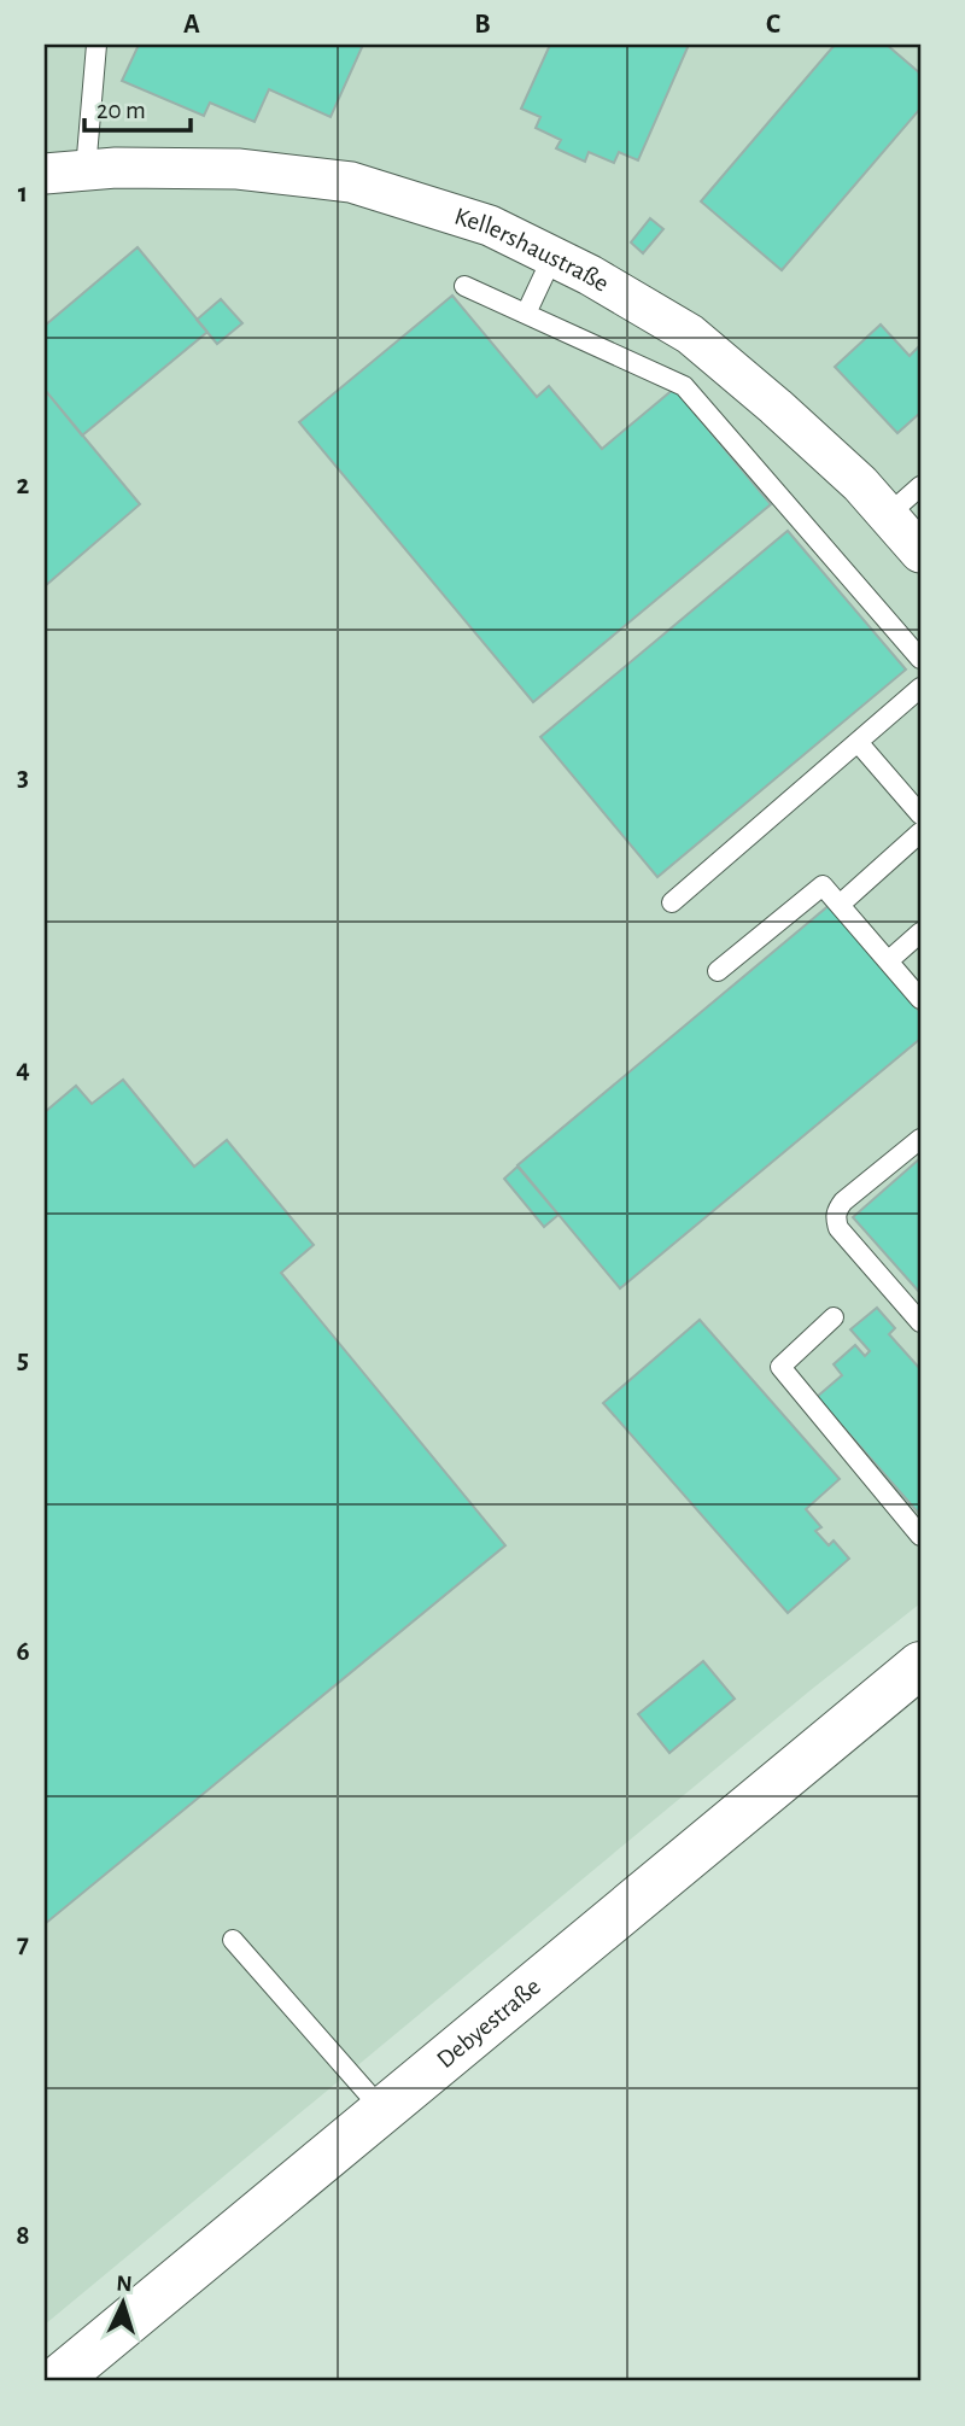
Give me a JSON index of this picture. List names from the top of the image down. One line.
{"streets":{"main road":["Debyestraße"],"street":["Kellershaustraße"]},"scale_bar":"20 m","north":"top","grid":{"columns":["A","B","C"],"rows":["1","2","3","4","5","6","7","8"]}}
